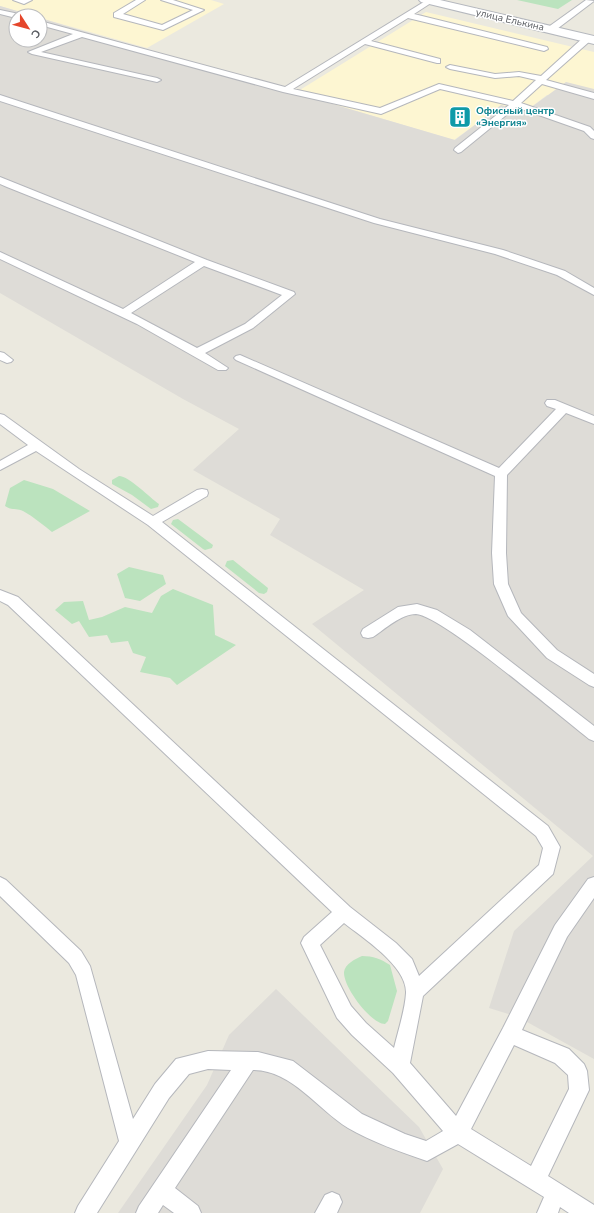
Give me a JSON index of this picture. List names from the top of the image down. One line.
{"streets":{"main road":["улица Елькина"]},"places":{"building":["Офисный центр «Энергия»"]},"north":"bottom right"}
